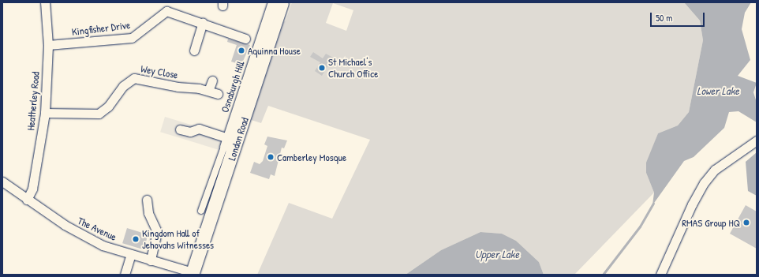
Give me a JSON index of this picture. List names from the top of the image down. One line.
{"streets":{"main road":["London Road"],"street":["Kingfisher Drive","Wey Close","Osnaburgh Hill","Heatherley Road","The Avenue"]},"crossings":[["Kingfisher Drive","Heatherley Road"],["Wey Close","Heatherley Road"],["Osnaburgh Hill","London Road"],["Heatherley Road","The Avenue"],["London Road","The Avenue"]],"water":["Lower Lake","Upper Lake"],"places":["Aquinna House","St Michael's Church Office","Camberley Mosque","RMAS Group HQ","Kingdom Hall of Jehovahs Witnesses"],"scale_bar":"50 m"}
